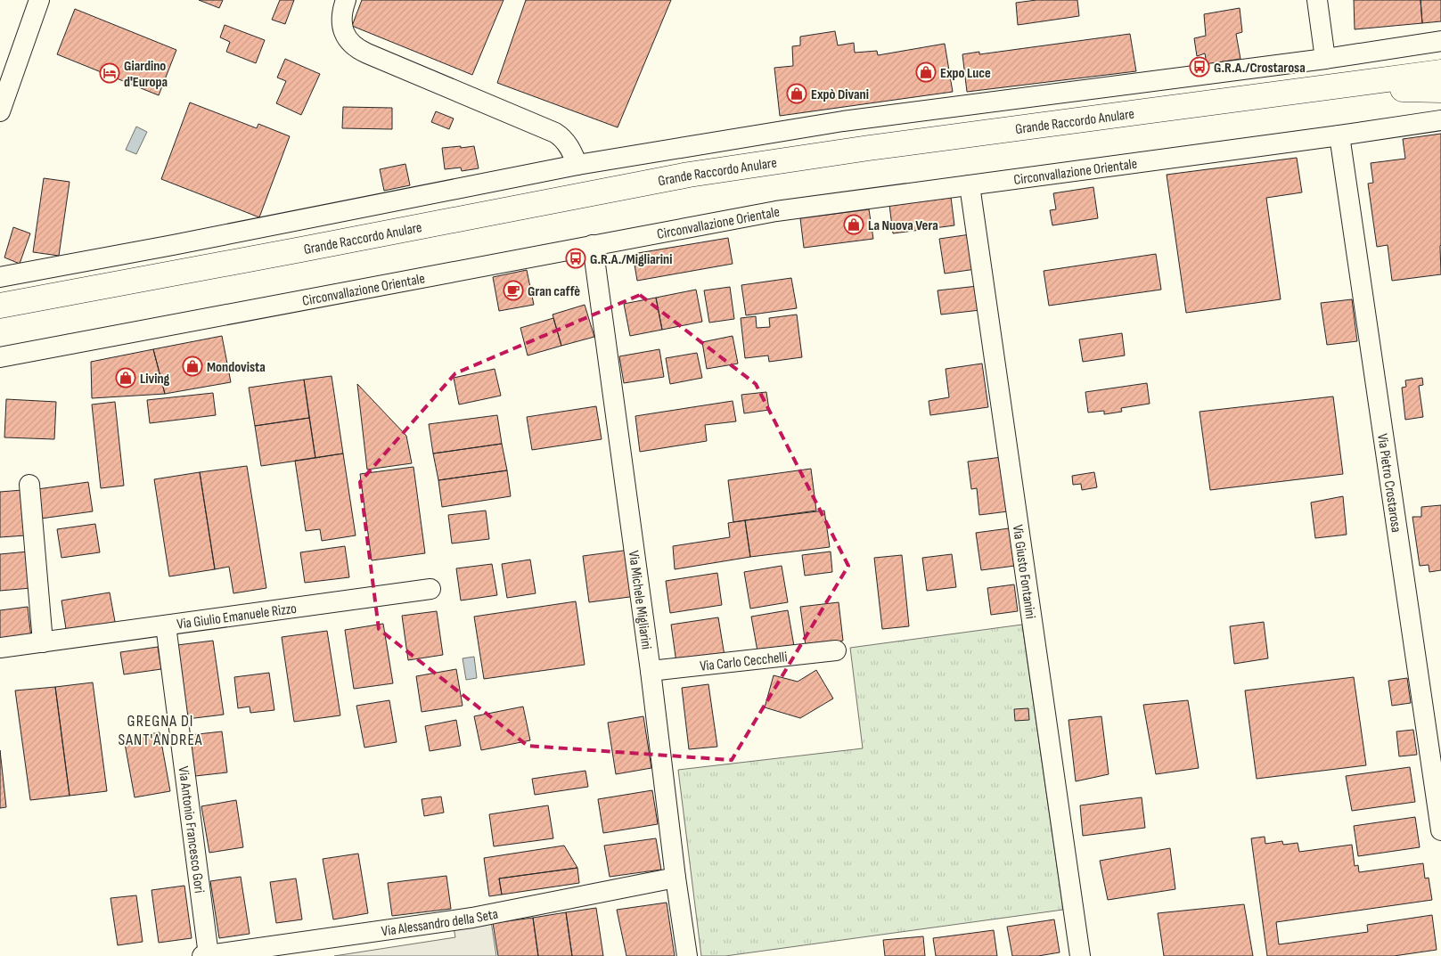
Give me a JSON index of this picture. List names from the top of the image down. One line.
{"streets":{"highway":["Grande Raccordo Anulare"],"street":["Circonvallazione Orientale","Via Pietro Crostarosa","Via Giusto Fontanini","Via Michele Migliarini","Via Giulio Emanuele Rizzo","Via Carlo Cecchelli","Via Antonio Francesco Gori","Via Alessandro della Seta"]},"crossings":[["Circonvallazione Orientale","Via Pietro Crostarosa"],["Circonvallazione Orientale","Via Giusto Fontanini"],["Circonvallazione Orientale","Via Michele Migliarini"],["Via Michele Migliarini","Via Carlo Cecchelli"],["Via Michele Migliarini","Via Alessandro della Seta"],["Via Giulio Emanuele Rizzo","Via Antonio Francesco Gori"],["Via Antonio Francesco Gori","Via Alessandro della Seta"]],"districts":["GREGNA DI SANT'ANDREA"],"places":{"bus stop":["G.R.A./Crostarosa","G.R.A./Migliarini"],"shop":["Expo Luce","Expò Divani","La Nuova Vera","Mondovista","Living"],"hotel":["Giardino d'Europa"],"cafe":["Gran caffè"]}}
